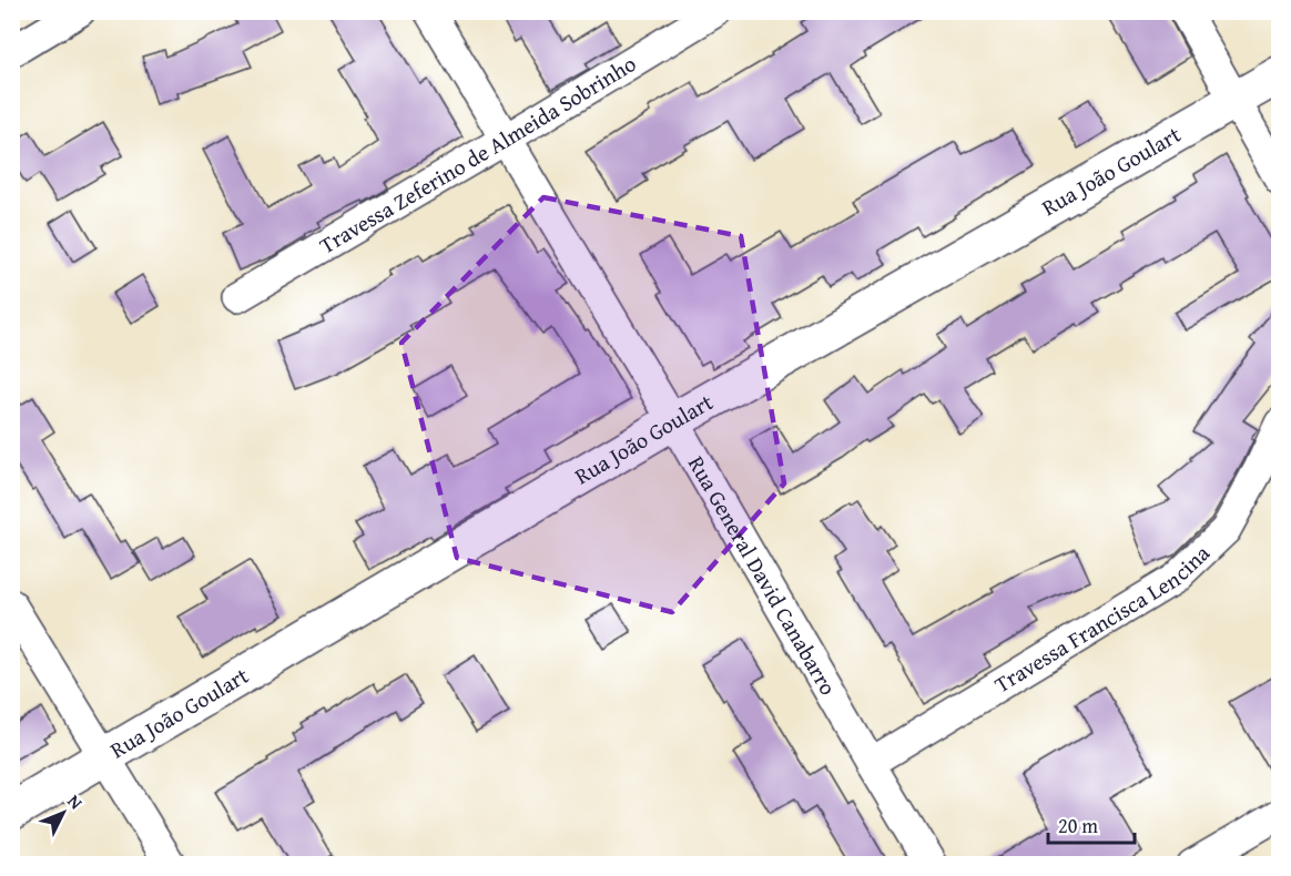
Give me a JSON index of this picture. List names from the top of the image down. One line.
{"streets":{"street":["Travessa Zeferino de Almeida Sobrinho","Rua João Goulart","Rua General David Canabarro","Travessa Francisca Lencina"]},"crossings":[["Travessa Zeferino de Almeida Sobrinho","Rua General David Canabarro"],["Rua João Goulart","Rua General David Canabarro"],["Rua General David Canabarro","Travessa Francisca Lencina"]],"scale_bar":"20 m","north":"top right"}
